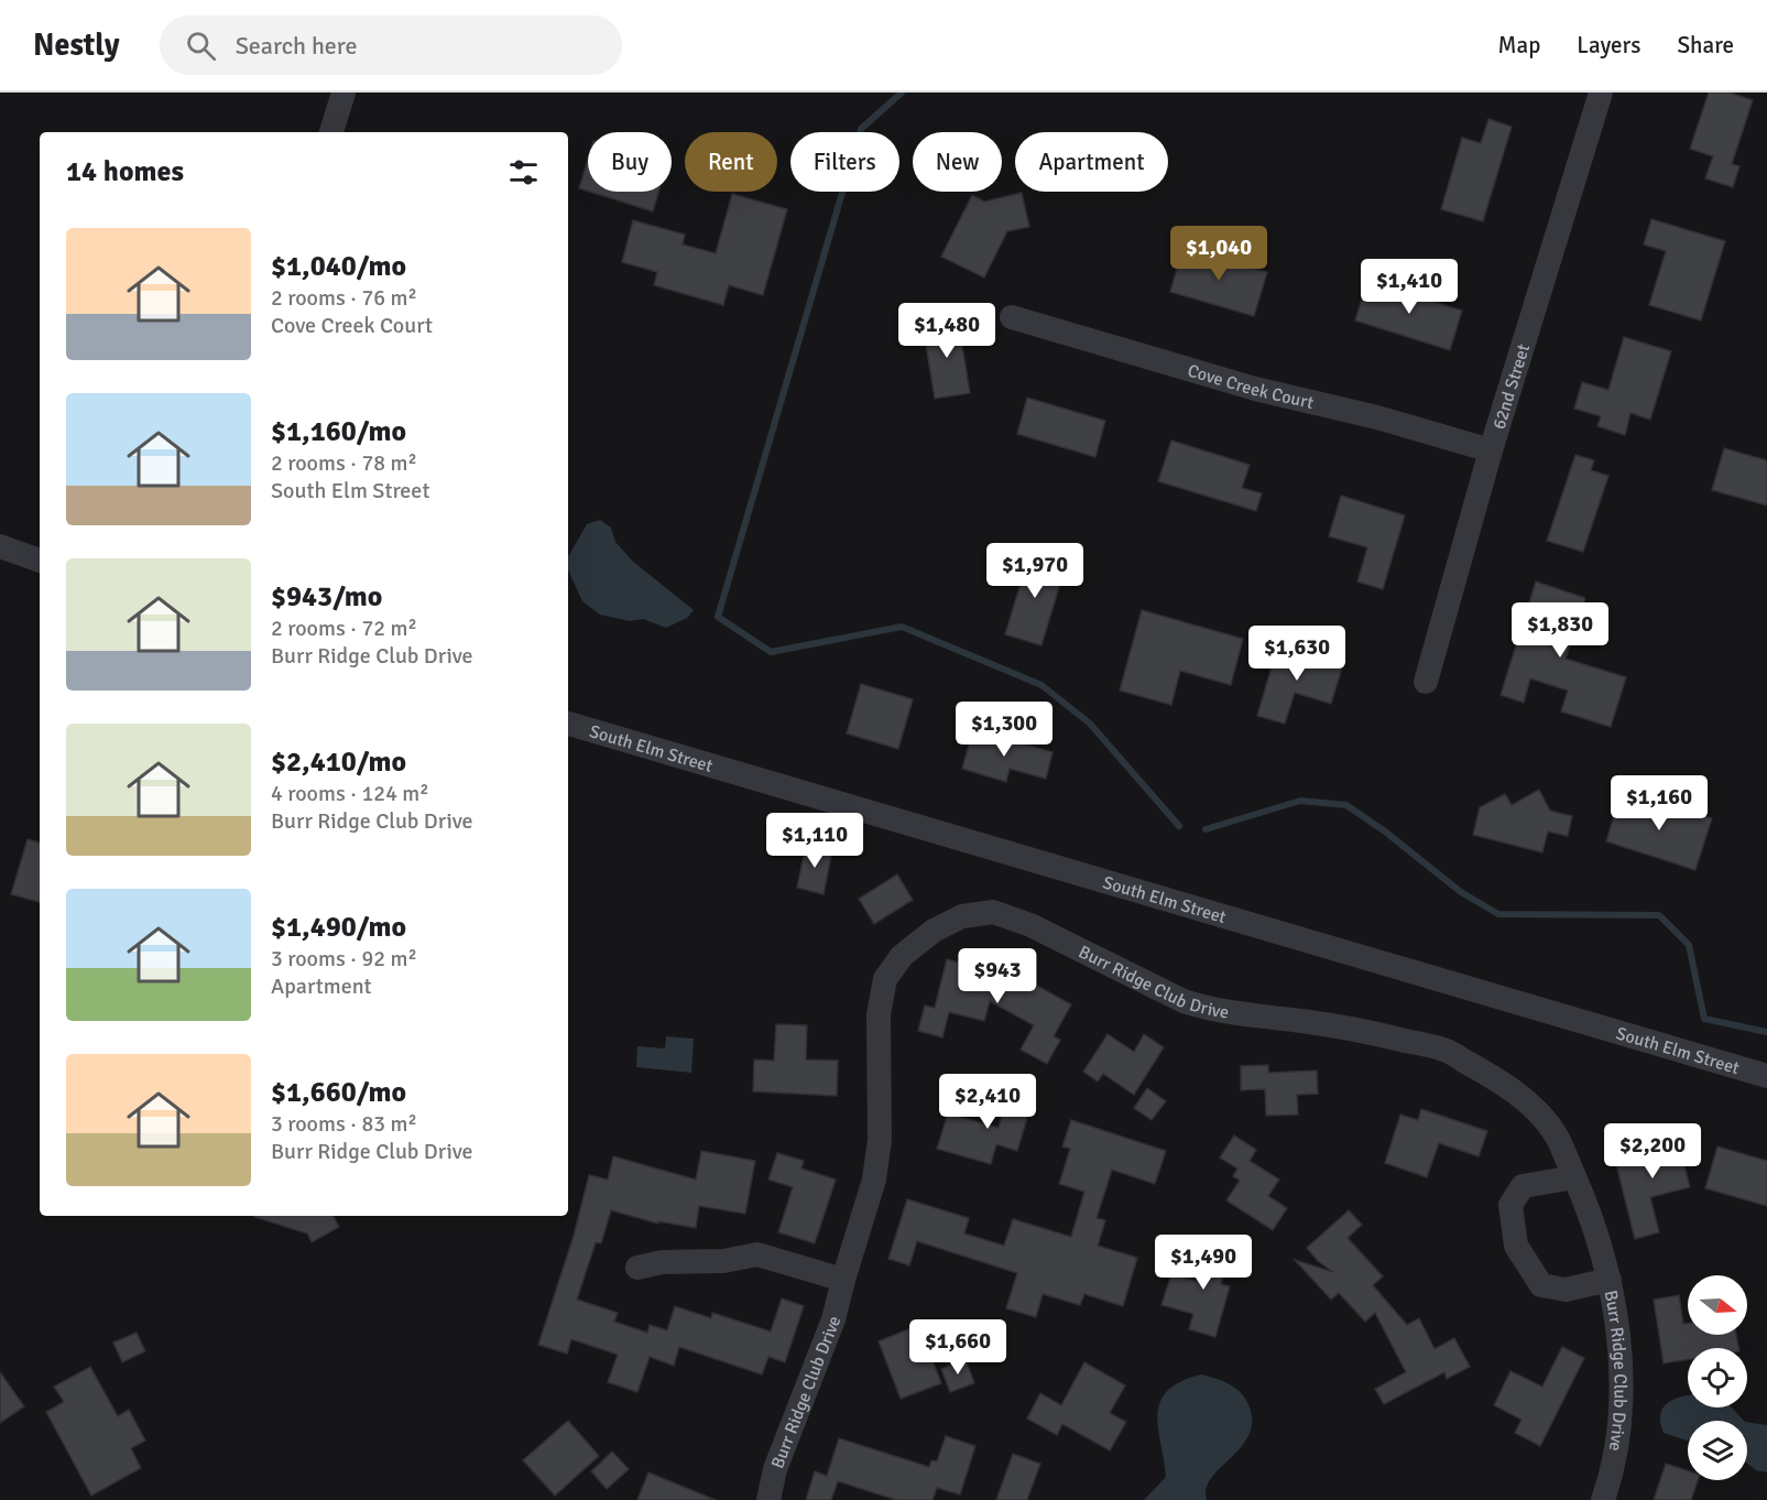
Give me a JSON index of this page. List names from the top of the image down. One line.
{"streets":{"street":["Cove Creek Court","62nd Street","South Elm Street","Burr Ridge Club Drive"]},"crossings":[["Cove Creek Court","62nd Street"]],"north":"right","page":{"header":"Nestly","search":"Search here","nav":["Map","Layers","Share"],"chip":["Buy","Rent","Filters","New","Apartment"],"heading":"14 homes","list":[{"name":"$1,040/mo","note":"2 rooms · 76 m² · Cove Creek Court"},{"name":"$1,160/mo","note":"2 rooms · 78 m² · South Elm Street"},{"name":"$943/mo","note":"2 rooms · 72 m² · Burr Ridge Club Drive"},{"name":"$2,410/mo","note":"4 rooms · 124 m² · Burr Ridge Club Drive"},{"name":"$1,490/mo","note":"3 rooms · 92 m² · Apartment"},{"name":"$1,660/mo","note":"3 rooms · 83 m² · Burr Ridge Club Drive"}],"price":["$1,040","$1,410","$1,480","$1,970","$1,830","$1,630","$1,300","$1,160","$1,110","$943","$2,410","$2,200","$1,490","$1,660"]}}
